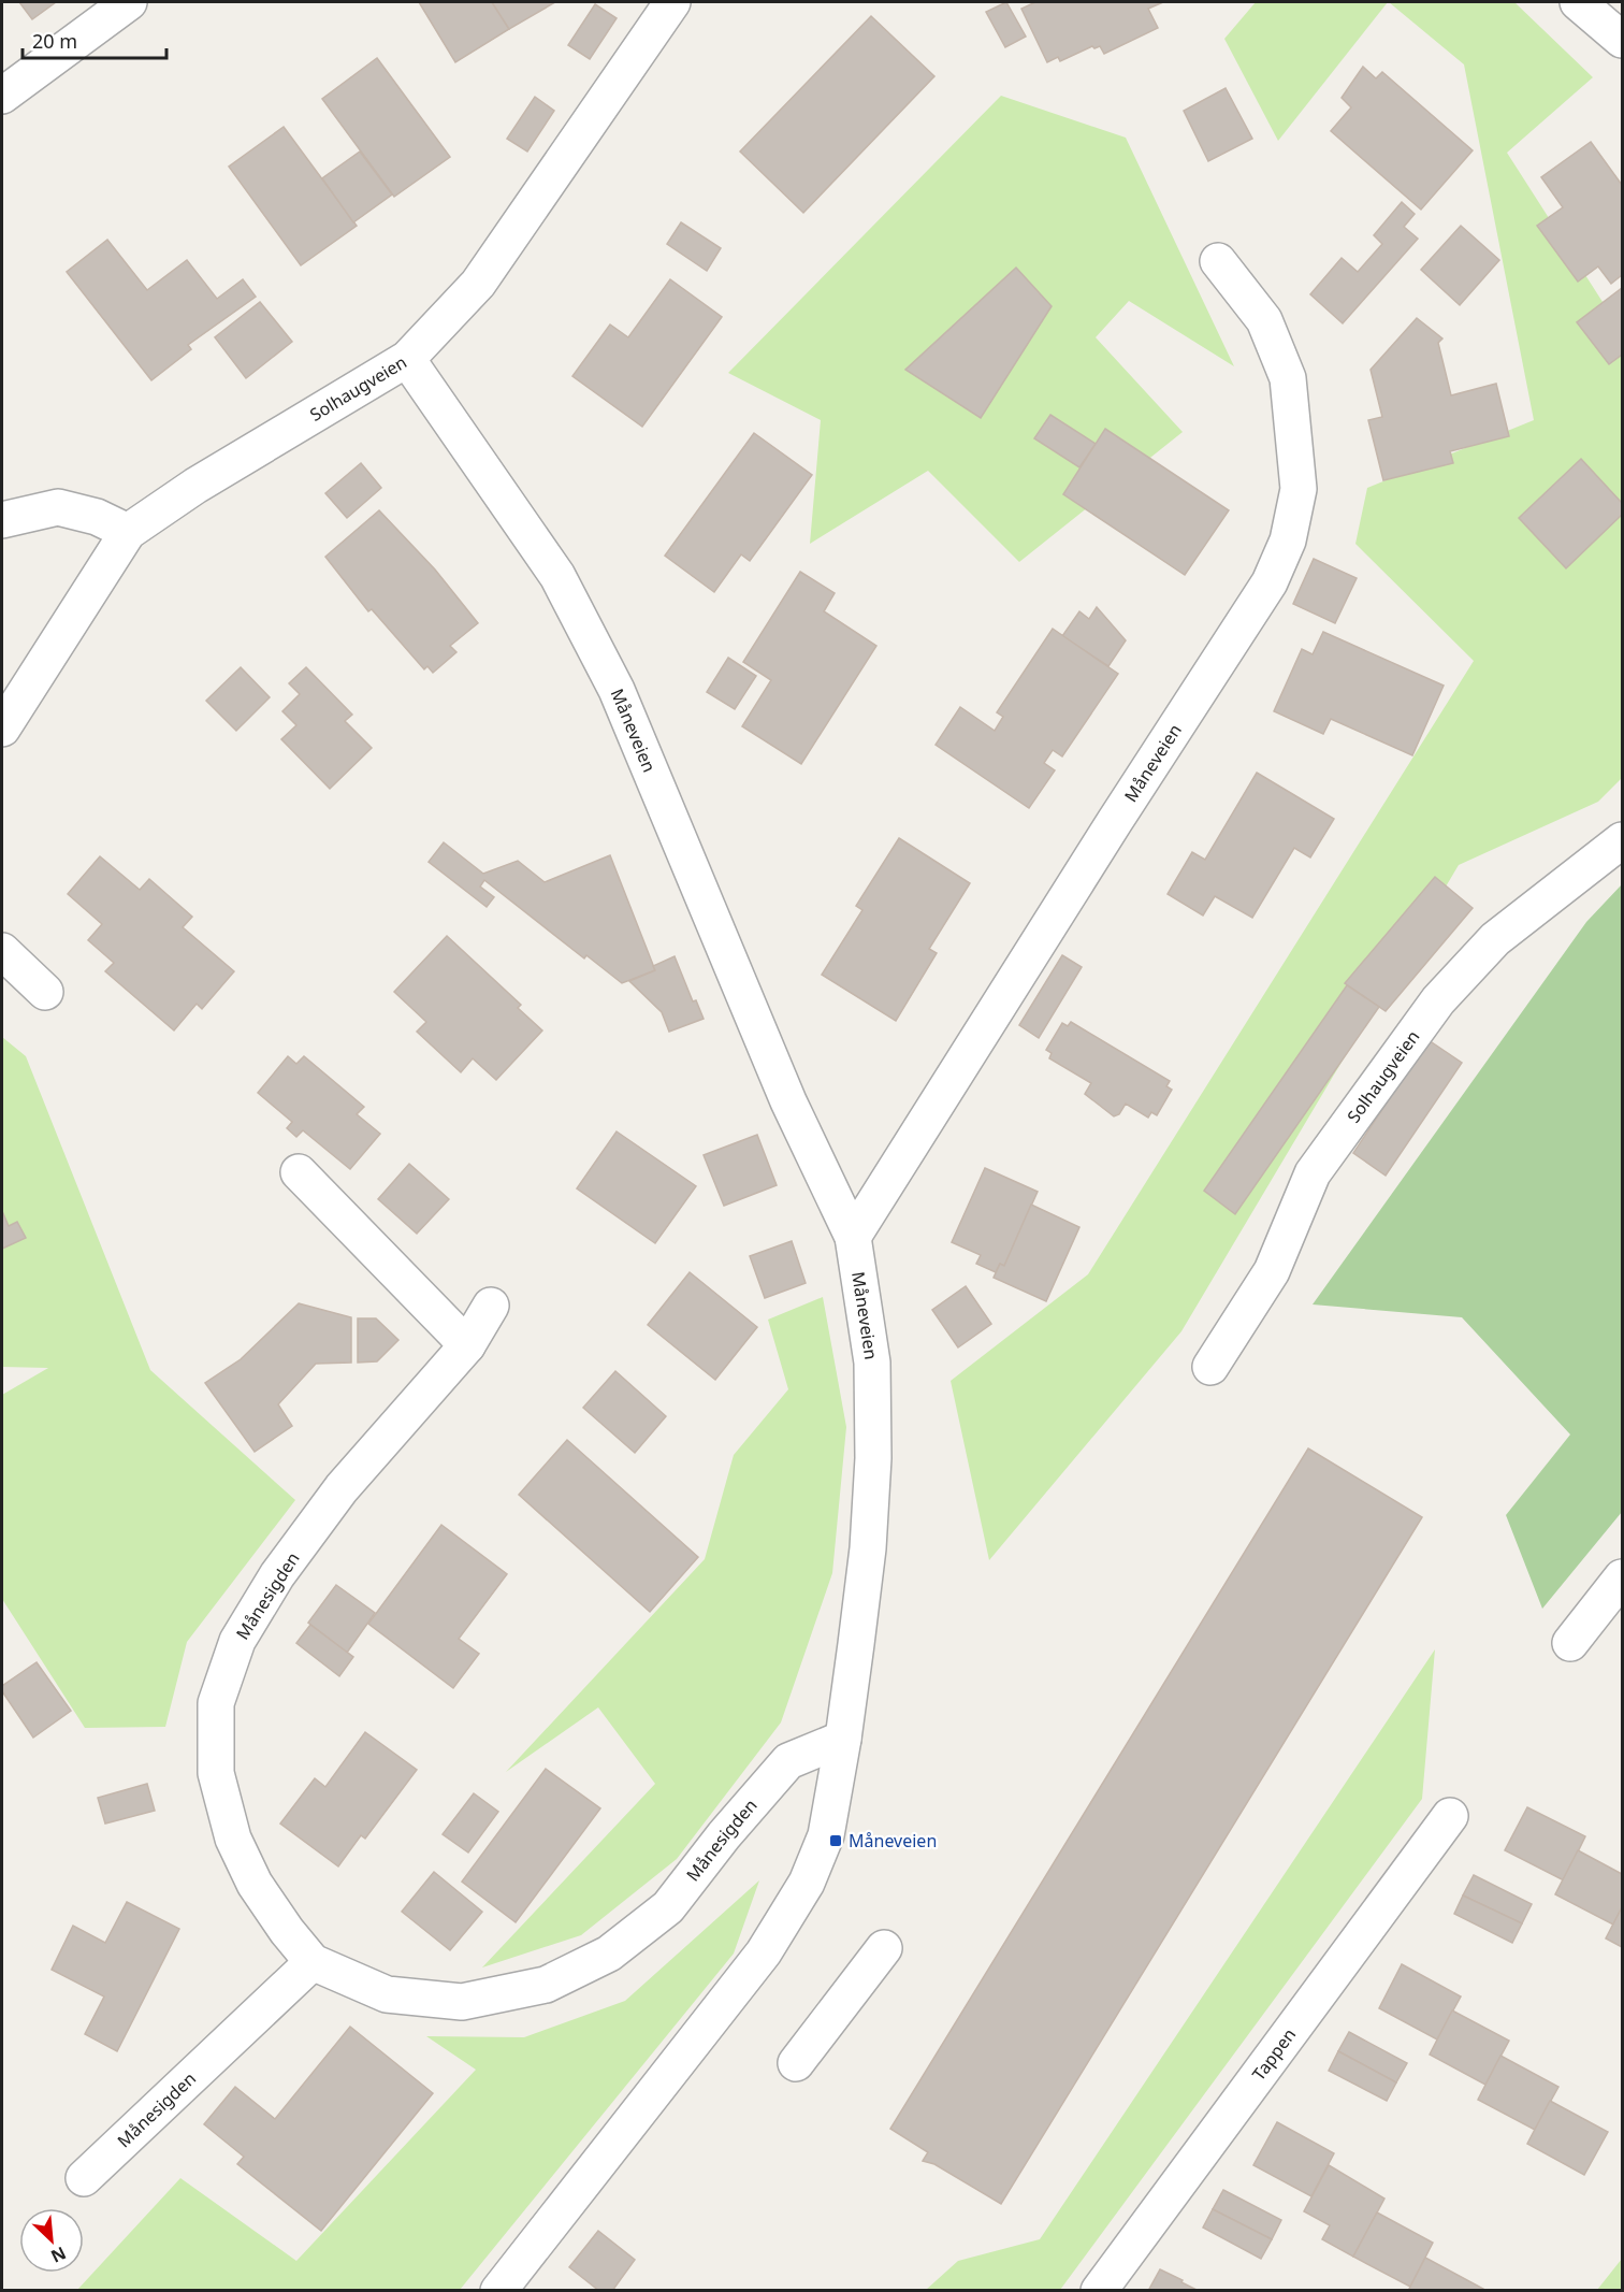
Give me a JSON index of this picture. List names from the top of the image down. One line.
{"streets":{"street":["Solhaugveien","Måneveien","Månesigden","Tappen"]},"crossings":[["Solhaugveien","Måneveien"],["Måneveien","Månesigden"]],"places":{"transit":["Måneveien"]},"scale_bar":"20 m","north":"bottom right"}
